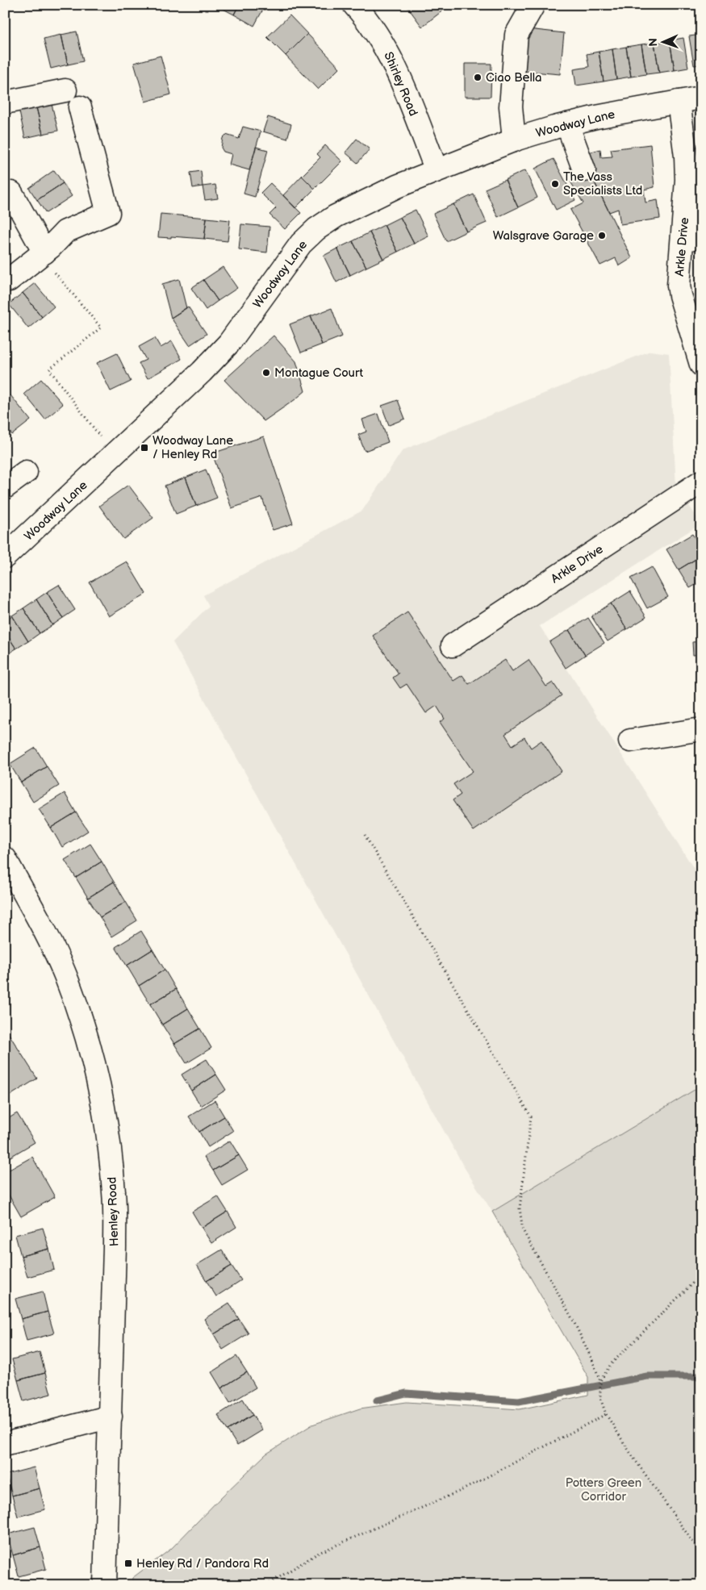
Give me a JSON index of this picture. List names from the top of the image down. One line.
{"streets":{"main road":["Shirley Road","Woodway Lane","Arkle Drive","Henley Road"]},"crossings":[["Shirley Road","Woodway Lane"],["Woodway Lane","Arkle Drive"]],"parks":["Potters Green Corridor"],"places":{"other":["Ciao Bella","The Vass Specialists Ltd","Walsgrave Garage","Montague Court"],"transit":["Woodway Lane / Henley Rd","Henley Rd / Pandora Rd"]},"north":"left"}
